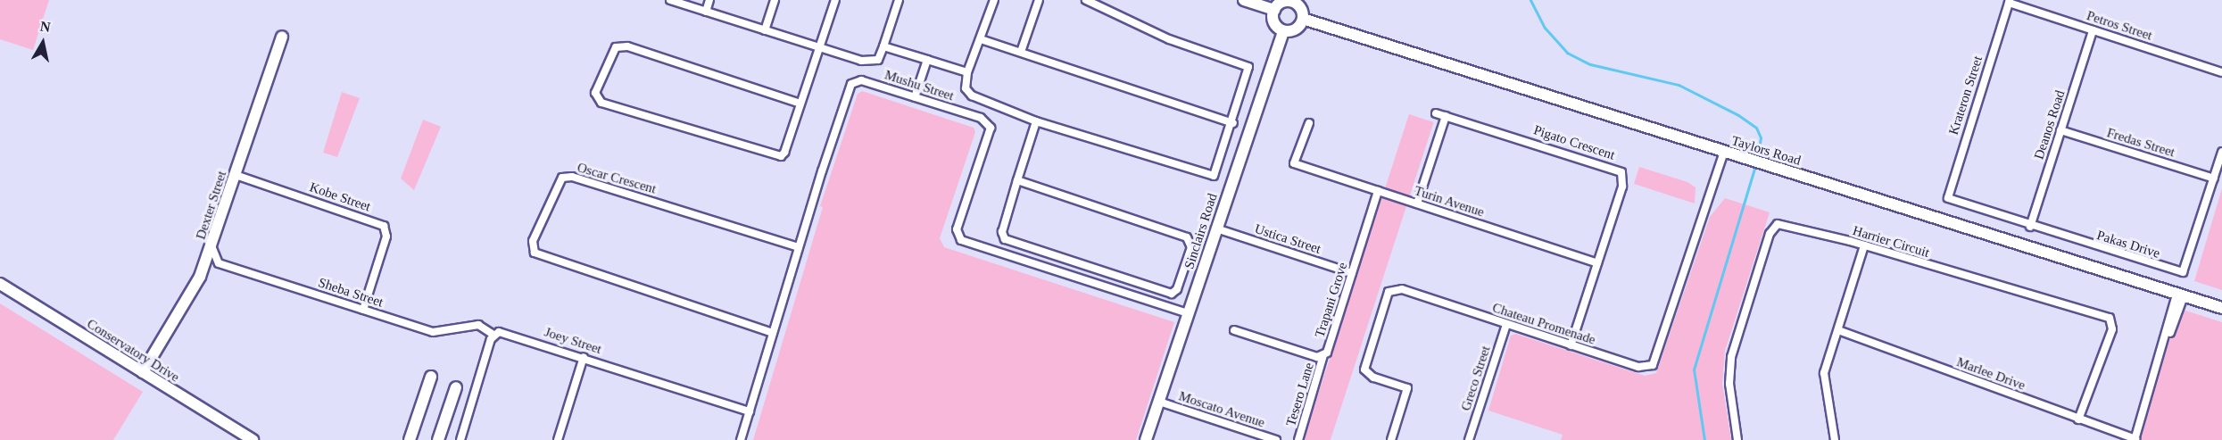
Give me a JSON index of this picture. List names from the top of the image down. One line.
{"streets":{"street":["Petros Street","Mushu Street","Krateron Street","Deanos Road","Pigato Crescent","Fredas Street","Taylors Road","Oscar Crescent","Kobe Street","Turin Avenue","Dexter Street","Sinclairs Road","Ustica Street","Harrier Circuit","Pakas Drive","Sheba Street","Trapani Grove","Chateau Promenade","Joey Street","Conservatory Drive","Marlee Drive","Greco Street","Tesero Lane","Moscato Avenue"]},"crossings":[["Petros Street","Krateron Street"],["Petros Street","Deanos Road"],["Mushu Street","Oscar Crescent"],["Mushu Street","Sinclairs Road"],["Mushu Street","Joey Street"],["Krateron Street","Pakas Drive"],["Deanos Road","Fredas Street"],["Deanos Road","Pakas Drive"],["Pigato Crescent","Turin Avenue"],["Pigato Crescent","Chateau Promenade"],["Fredas Street","Pakas Drive"],["Taylors Road","Sinclairs Road"],["Taylors Road","Chateau Promenade"],["Kobe Street","Dexter Street"],["Kobe Street","Sheba Street"],["Turin Avenue","Trapani Grove"],["Dexter Street","Sheba Street"],["Dexter Street","Conservatory Drive"],["Sinclairs Road","Ustica Street"],["Sinclairs Road","Moscato Avenue"],["Ustica Street","Trapani Grove"],["Harrier Circuit","Marlee Drive"],["Sheba Street","Joey Street"],["Trapani Grove","Tesero Lane"],["Chateau Promenade","Greco Street"]],"north":"top"}
